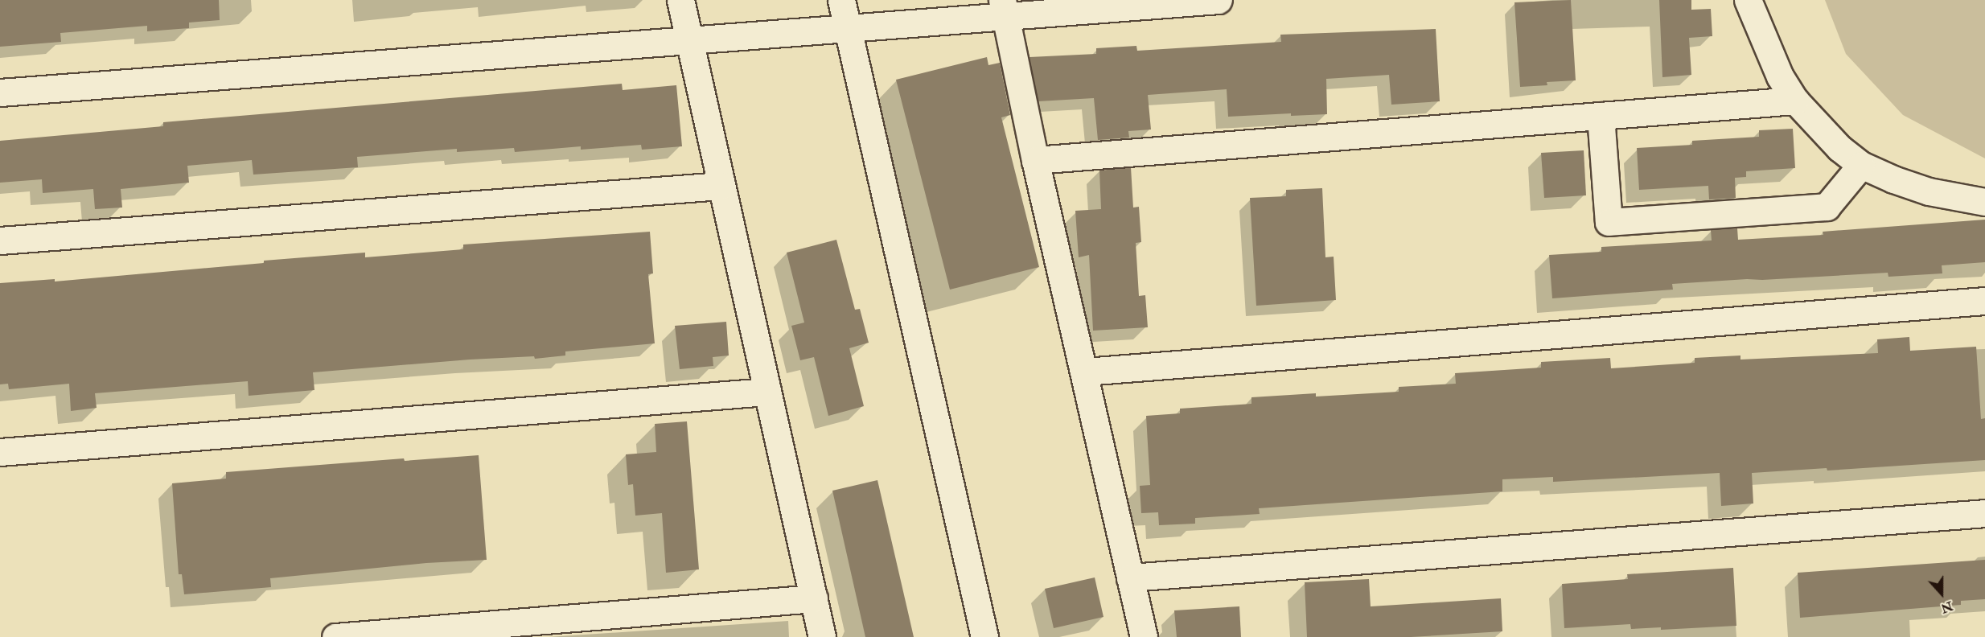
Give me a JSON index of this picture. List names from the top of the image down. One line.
{"north":"bottom"}
